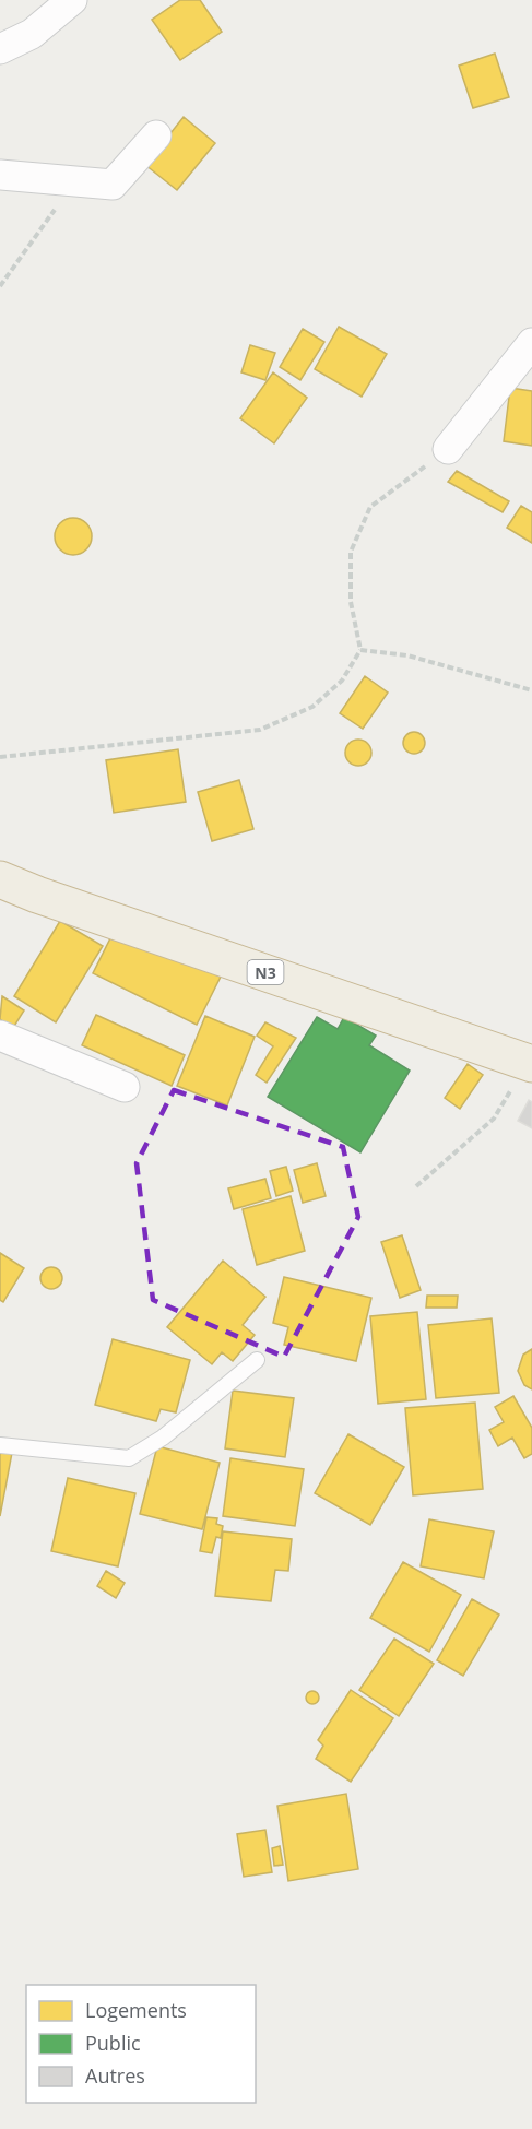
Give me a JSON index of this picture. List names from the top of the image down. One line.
{"streets":{"highway":["N3"]},"legend":["Logements","Public","Autres"]}
